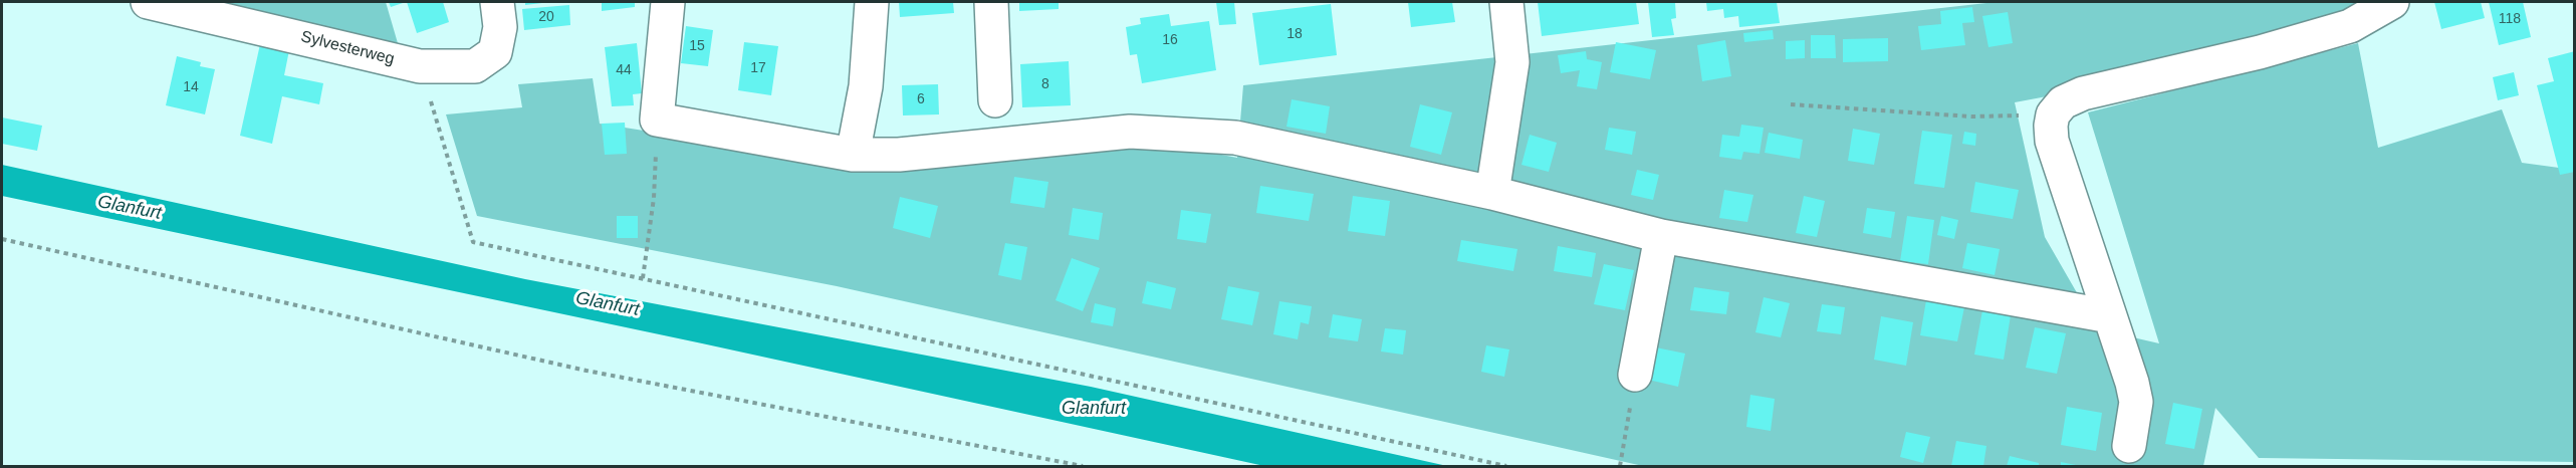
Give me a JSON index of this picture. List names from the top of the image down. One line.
{"streets":{"street":["Sylvesterweg"]},"water":["Glanfurt"],"house_numbers":["20","118","18","16","15","17","44","8","14","6"]}
